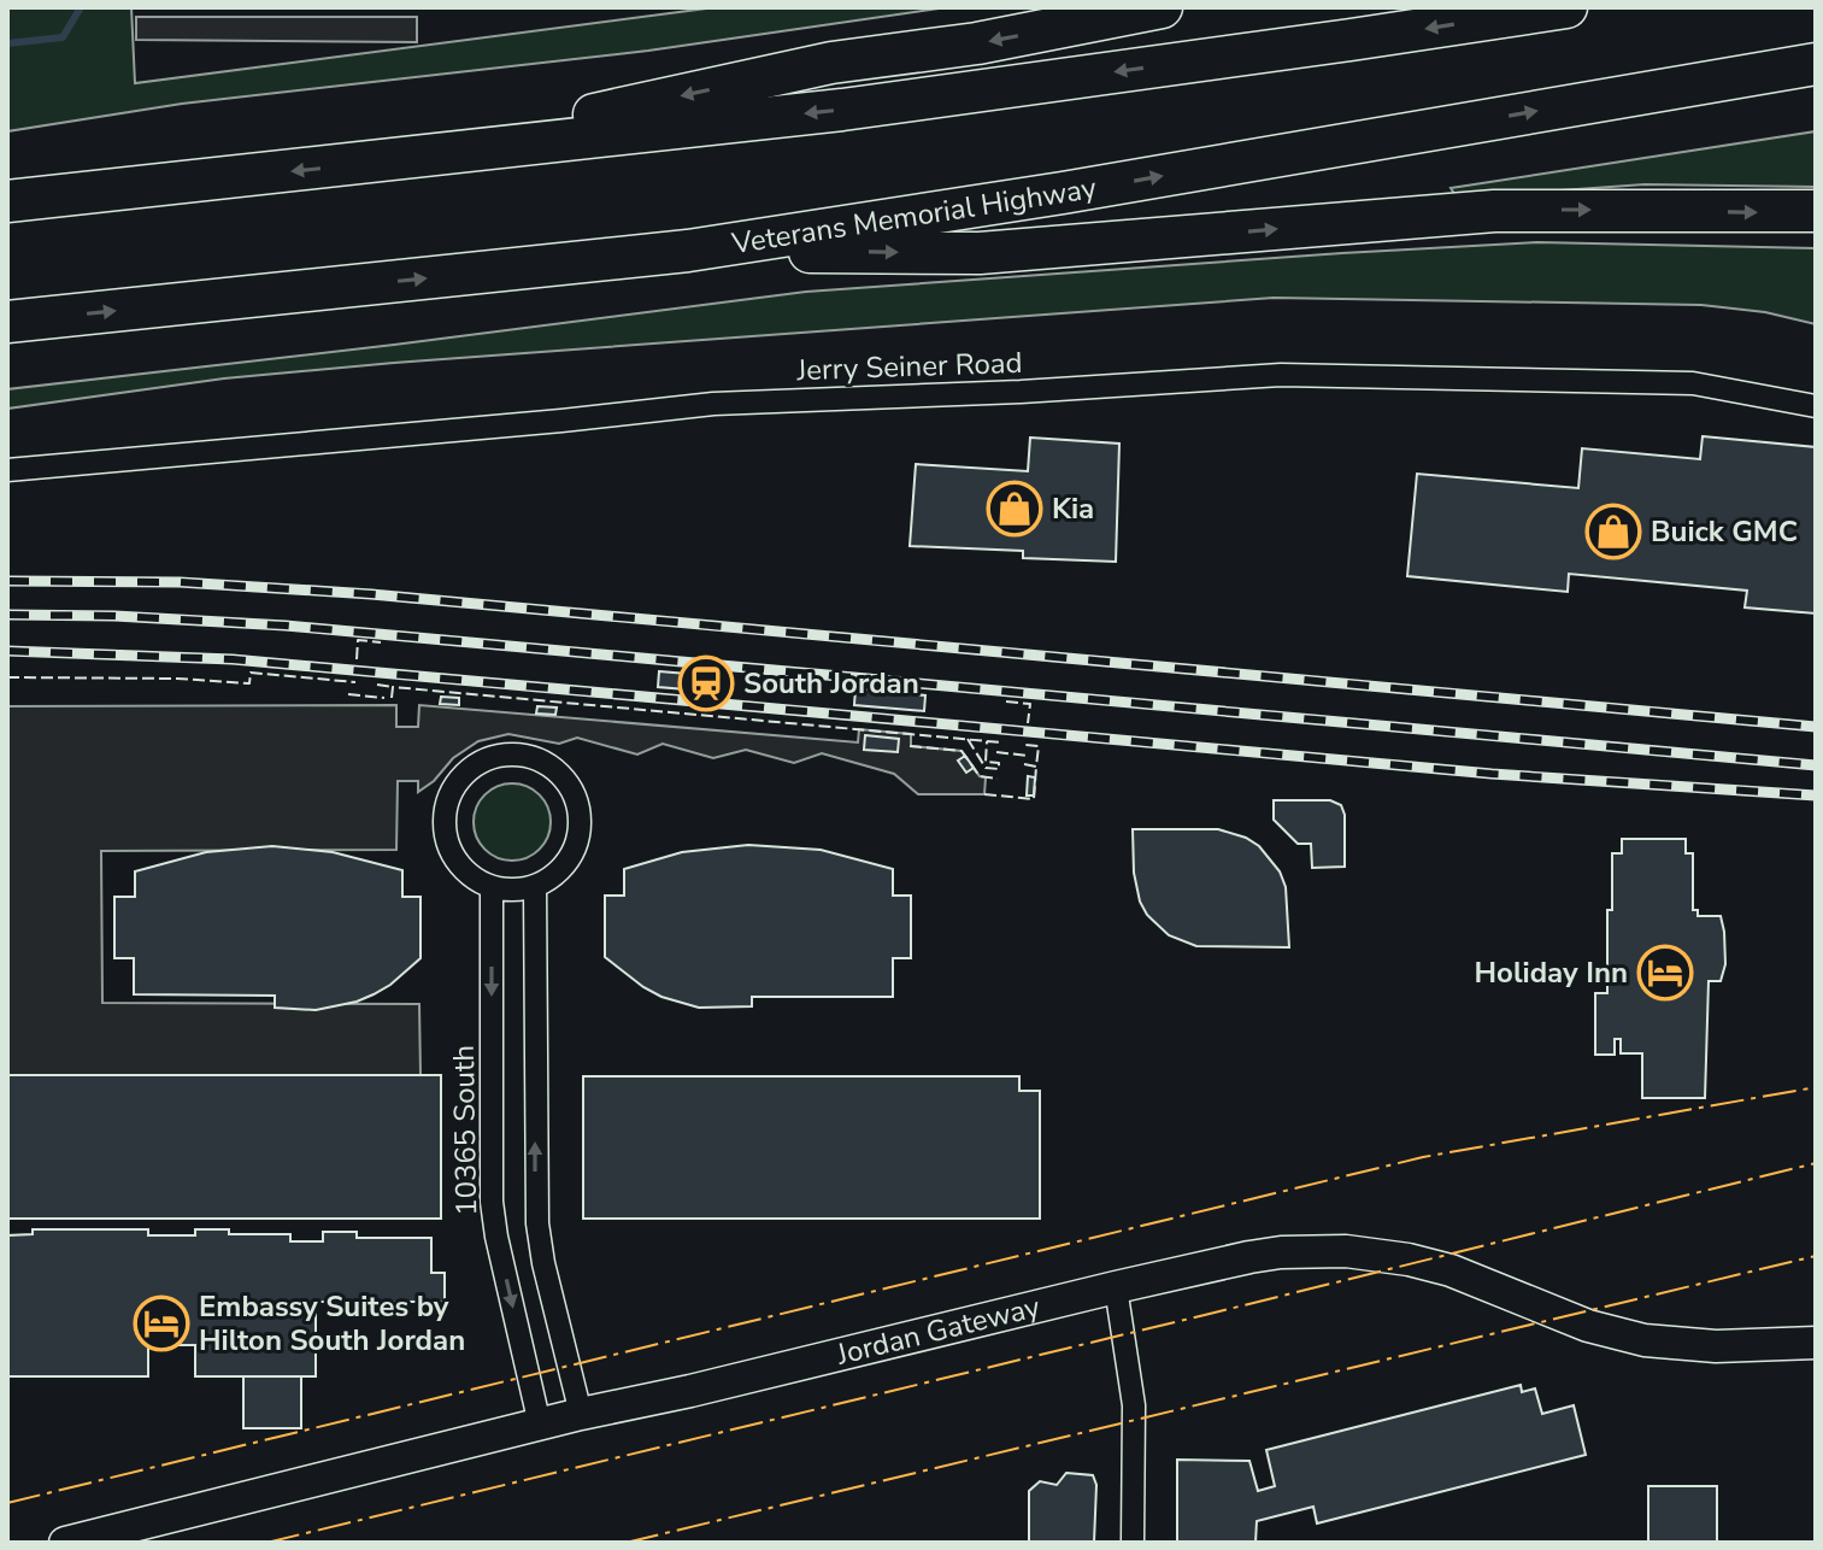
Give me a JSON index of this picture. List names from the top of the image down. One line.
{"streets":{"highway":["Veterans Memorial Highway"],"main road":["Jordan Gateway"],"street":["Jerry Seiner Road","10365 South"]},"crossings":[["10365 South","Jordan Gateway"]],"places":{"shop":["Kia","Buick GMC"],"station":["South Jordan"],"hotel":["Holiday Inn","Embassy Suites by Hilton South Jordan"]}}
